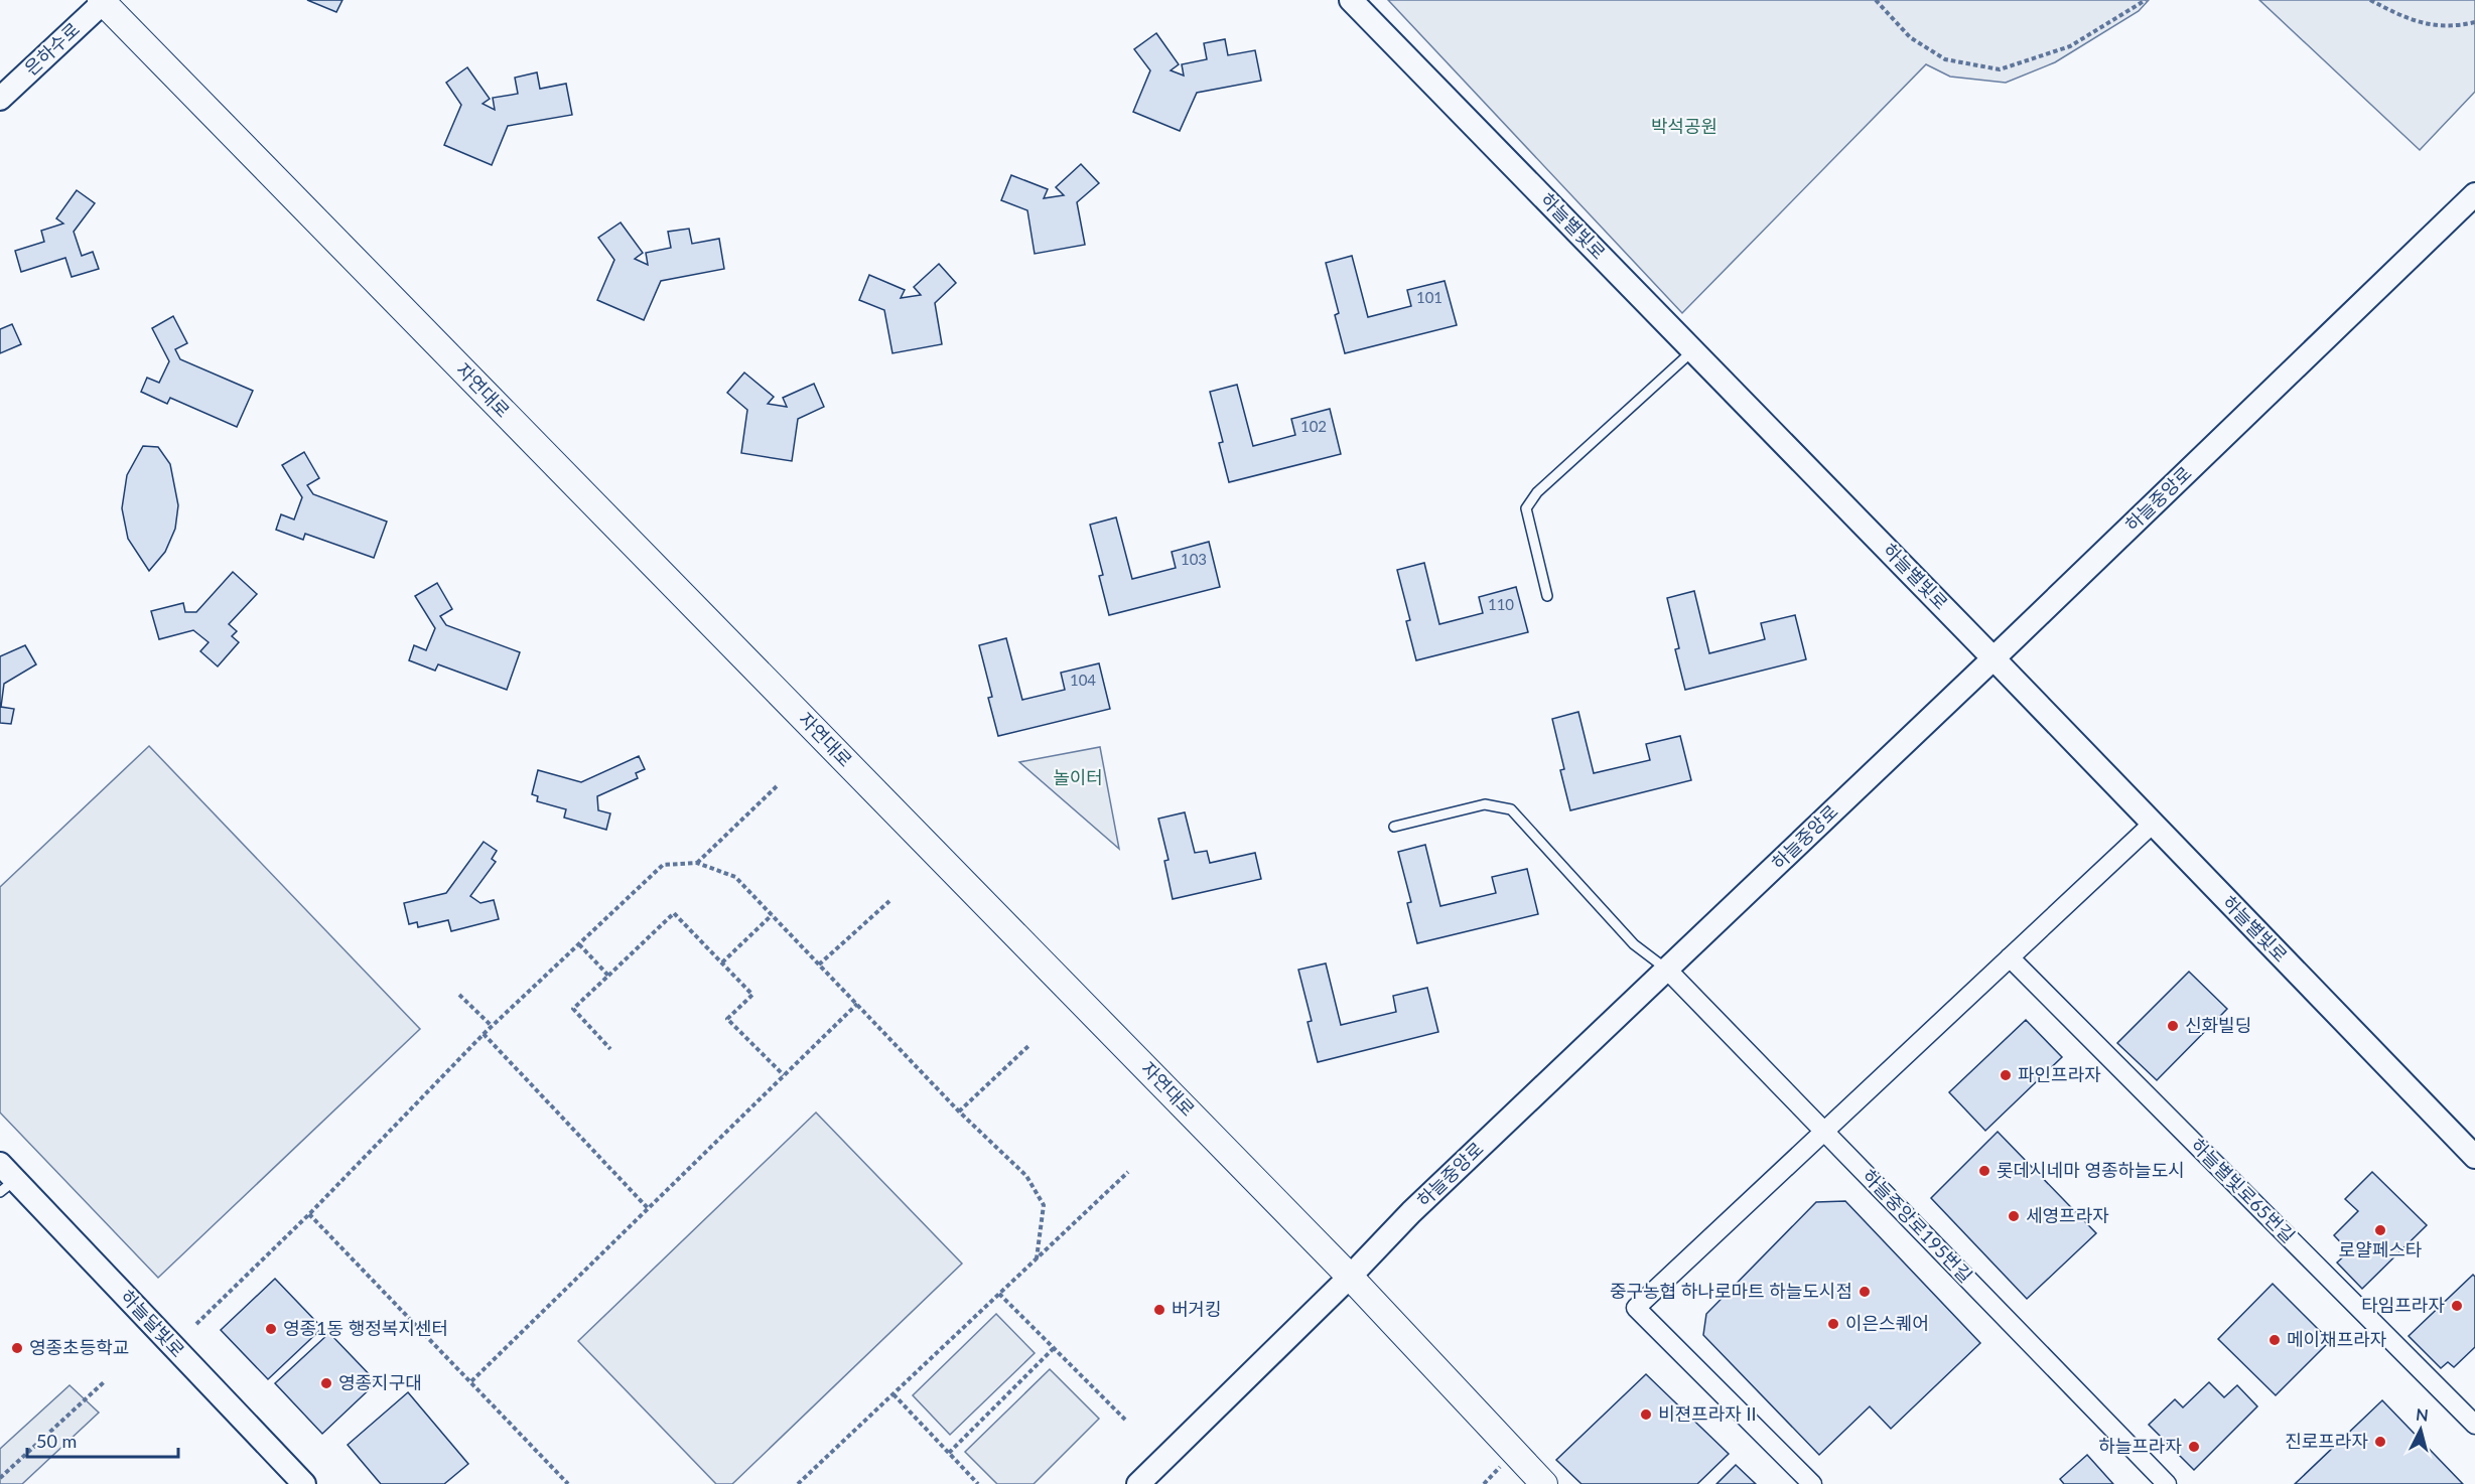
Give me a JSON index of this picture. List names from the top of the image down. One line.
{"streets":{"main road":["자연대로"],"street":["은하수로","하늘별빛로","하늘중앙로","하늘별빛로65번길","하늘중앙로195번길","하늘달빛로"]},"crossings":[["은하수로","자연대로"],["하늘별빛로","하늘중앙로"],["자연대로","하늘중앙로"],["하늘중앙로","하늘중앙로195번길"]],"parks":["박석공원","놀이터"],"places":["신화빌딩","파인프라자","롯데시네마 영종하늘도시","세영프라자","로얄페스타","중구농협 하나로마트 하늘도시점","타임프라자","버거킹","이은스퀘어","영종1동 행정복지센터","메이채프라자","영종초등학교","영종지구대","비젼프라자 II","진로프라자","하늘프라자"],"house_numbers":["101","102","103","110","104"],"scale_bar":"50 m","north":"top"}
